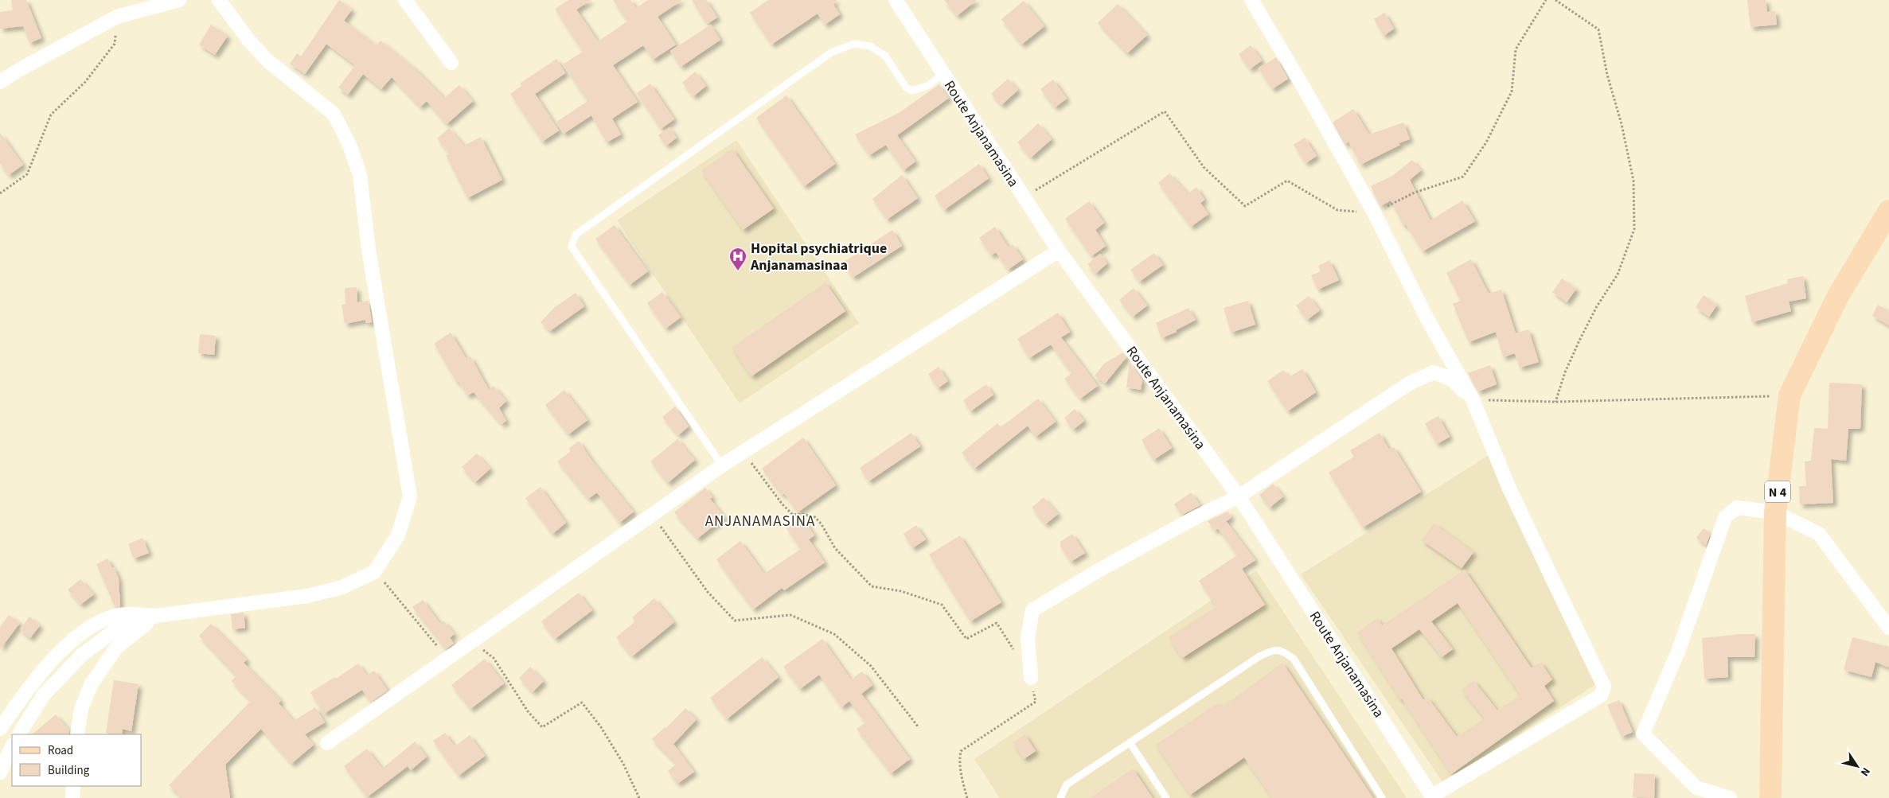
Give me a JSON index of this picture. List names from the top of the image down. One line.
{"streets":{"main road":["N 4"],"street":["Route Anjanamasina"]},"districts":["ANJANAMASINA"],"places":{"hospital":["Hopital psychiatrique Anjanamasinaa"]},"legend":["Road","Building"],"north":"bottom right"}
